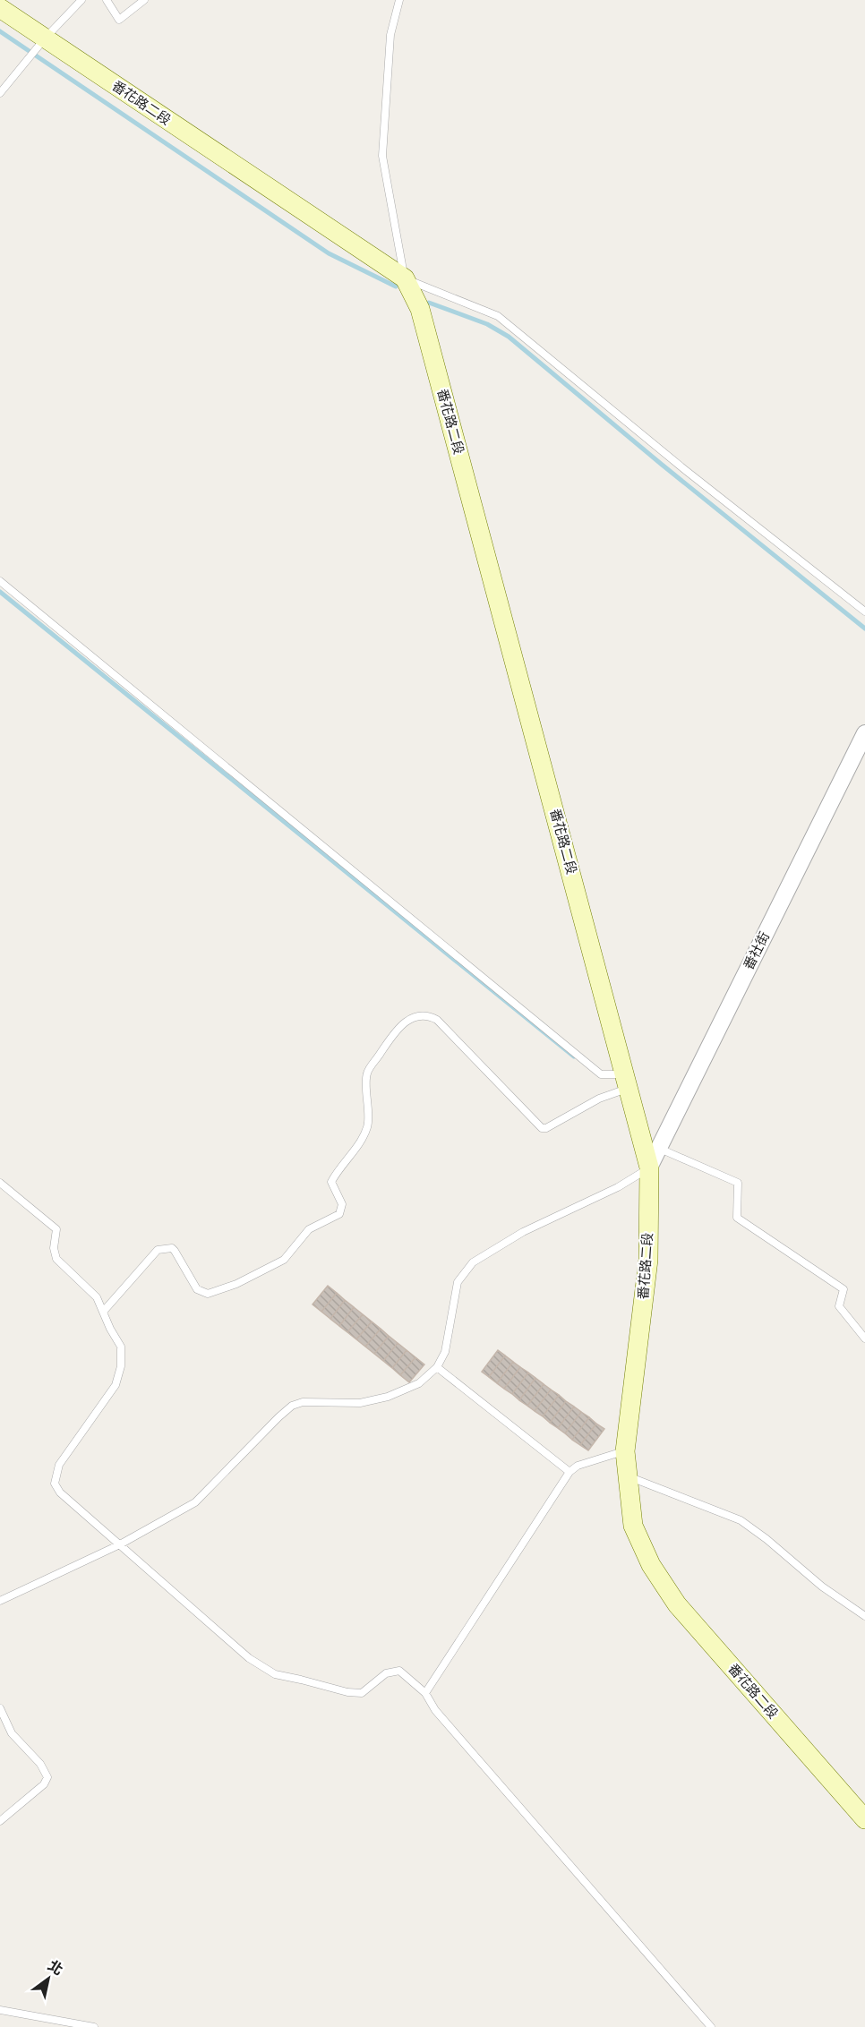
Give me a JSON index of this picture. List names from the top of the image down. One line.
{"streets":{"main road":["番花路二段"],"street":["番社街"]},"crossings":[["番花路二段","番社街"]],"north":"top right"}
